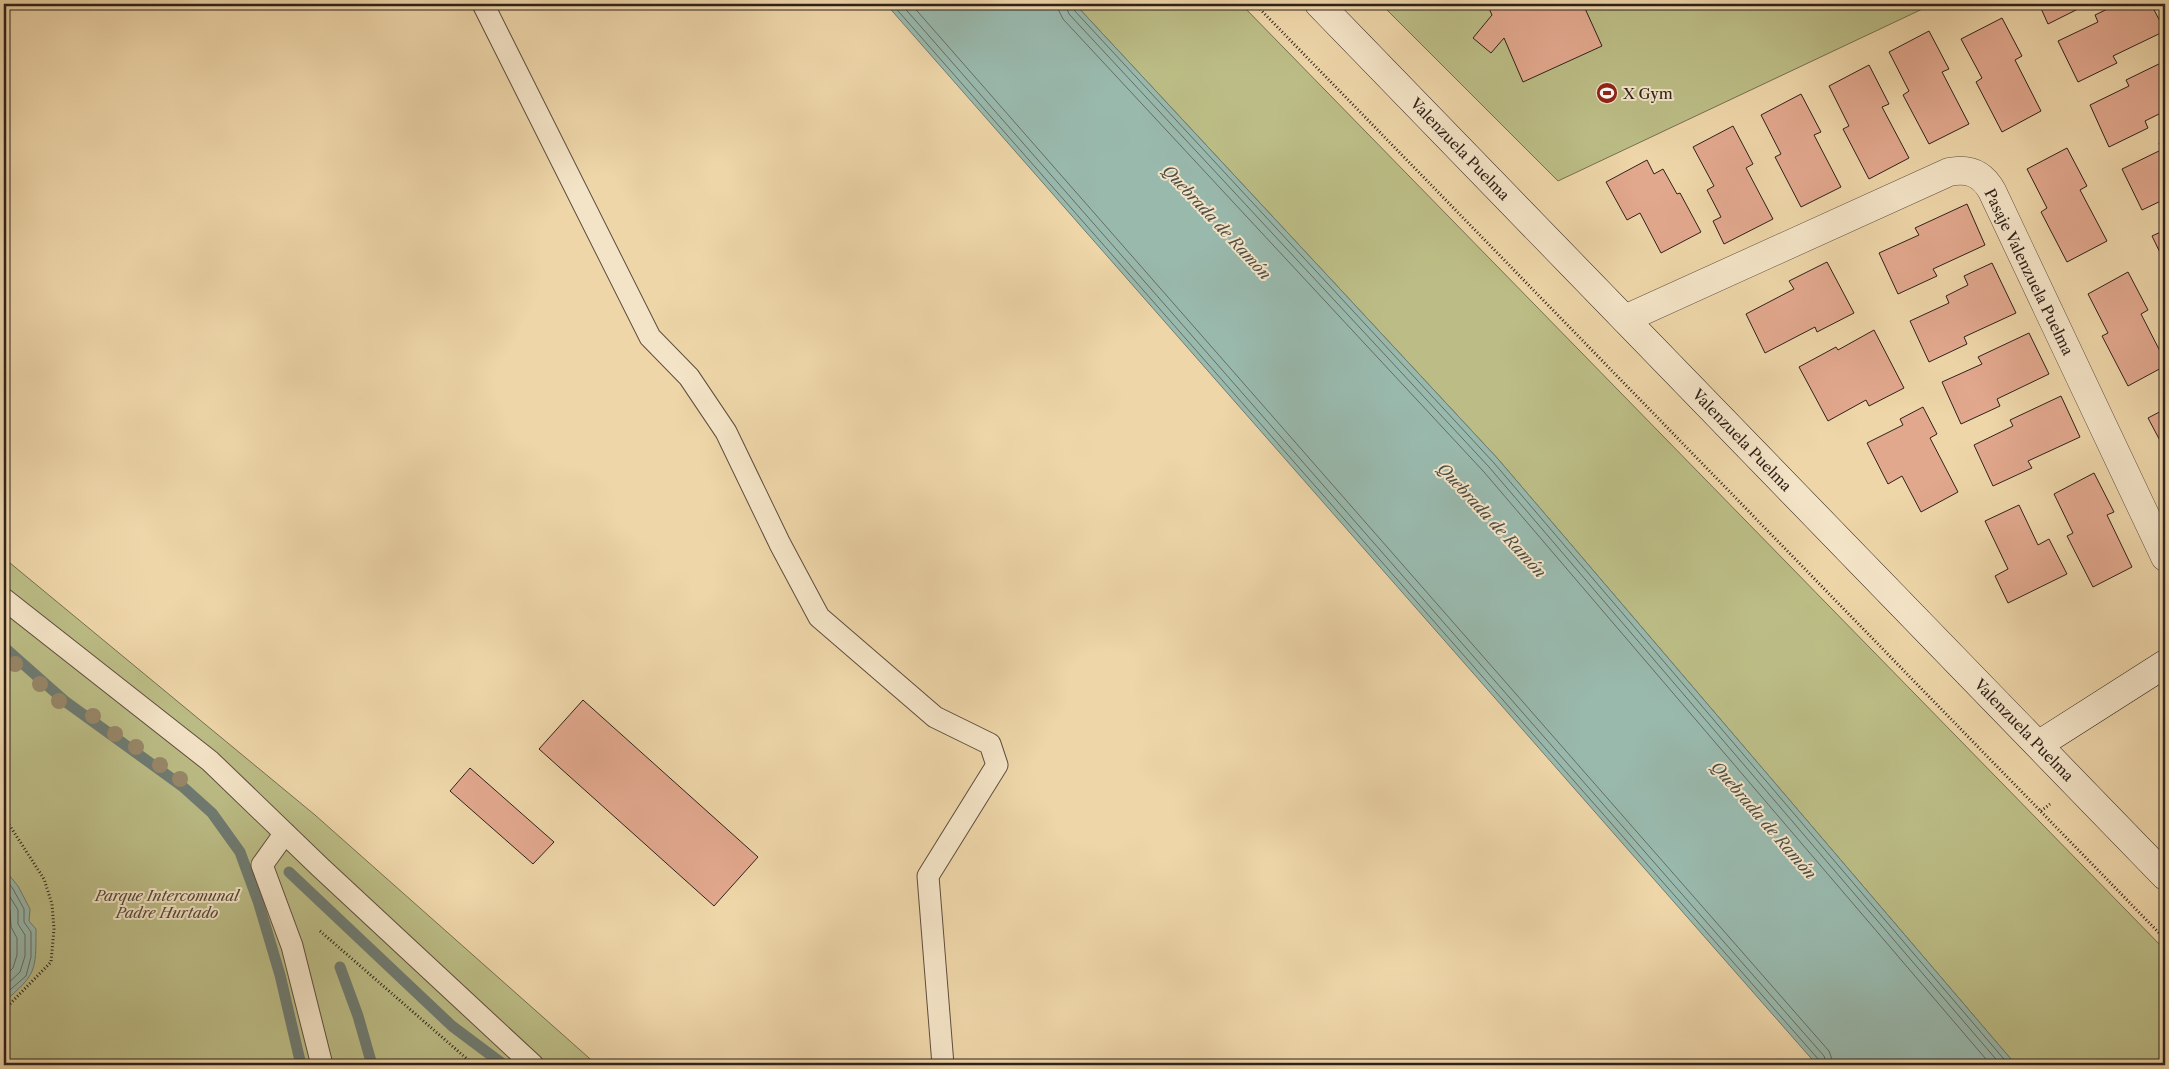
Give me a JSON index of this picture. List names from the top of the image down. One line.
{"streets":{"main road":["Valenzuela Puelma","Pasaje Valenzuela Puelma"]},"crossings":[["Valenzuela Puelma","Pasaje Valenzuela Puelma"]],"water":["Quebrada de Ramón"],"parks":["Parque Intercomunal Padre Hurtado"],"places":{"sports":["X Gym"]}}
